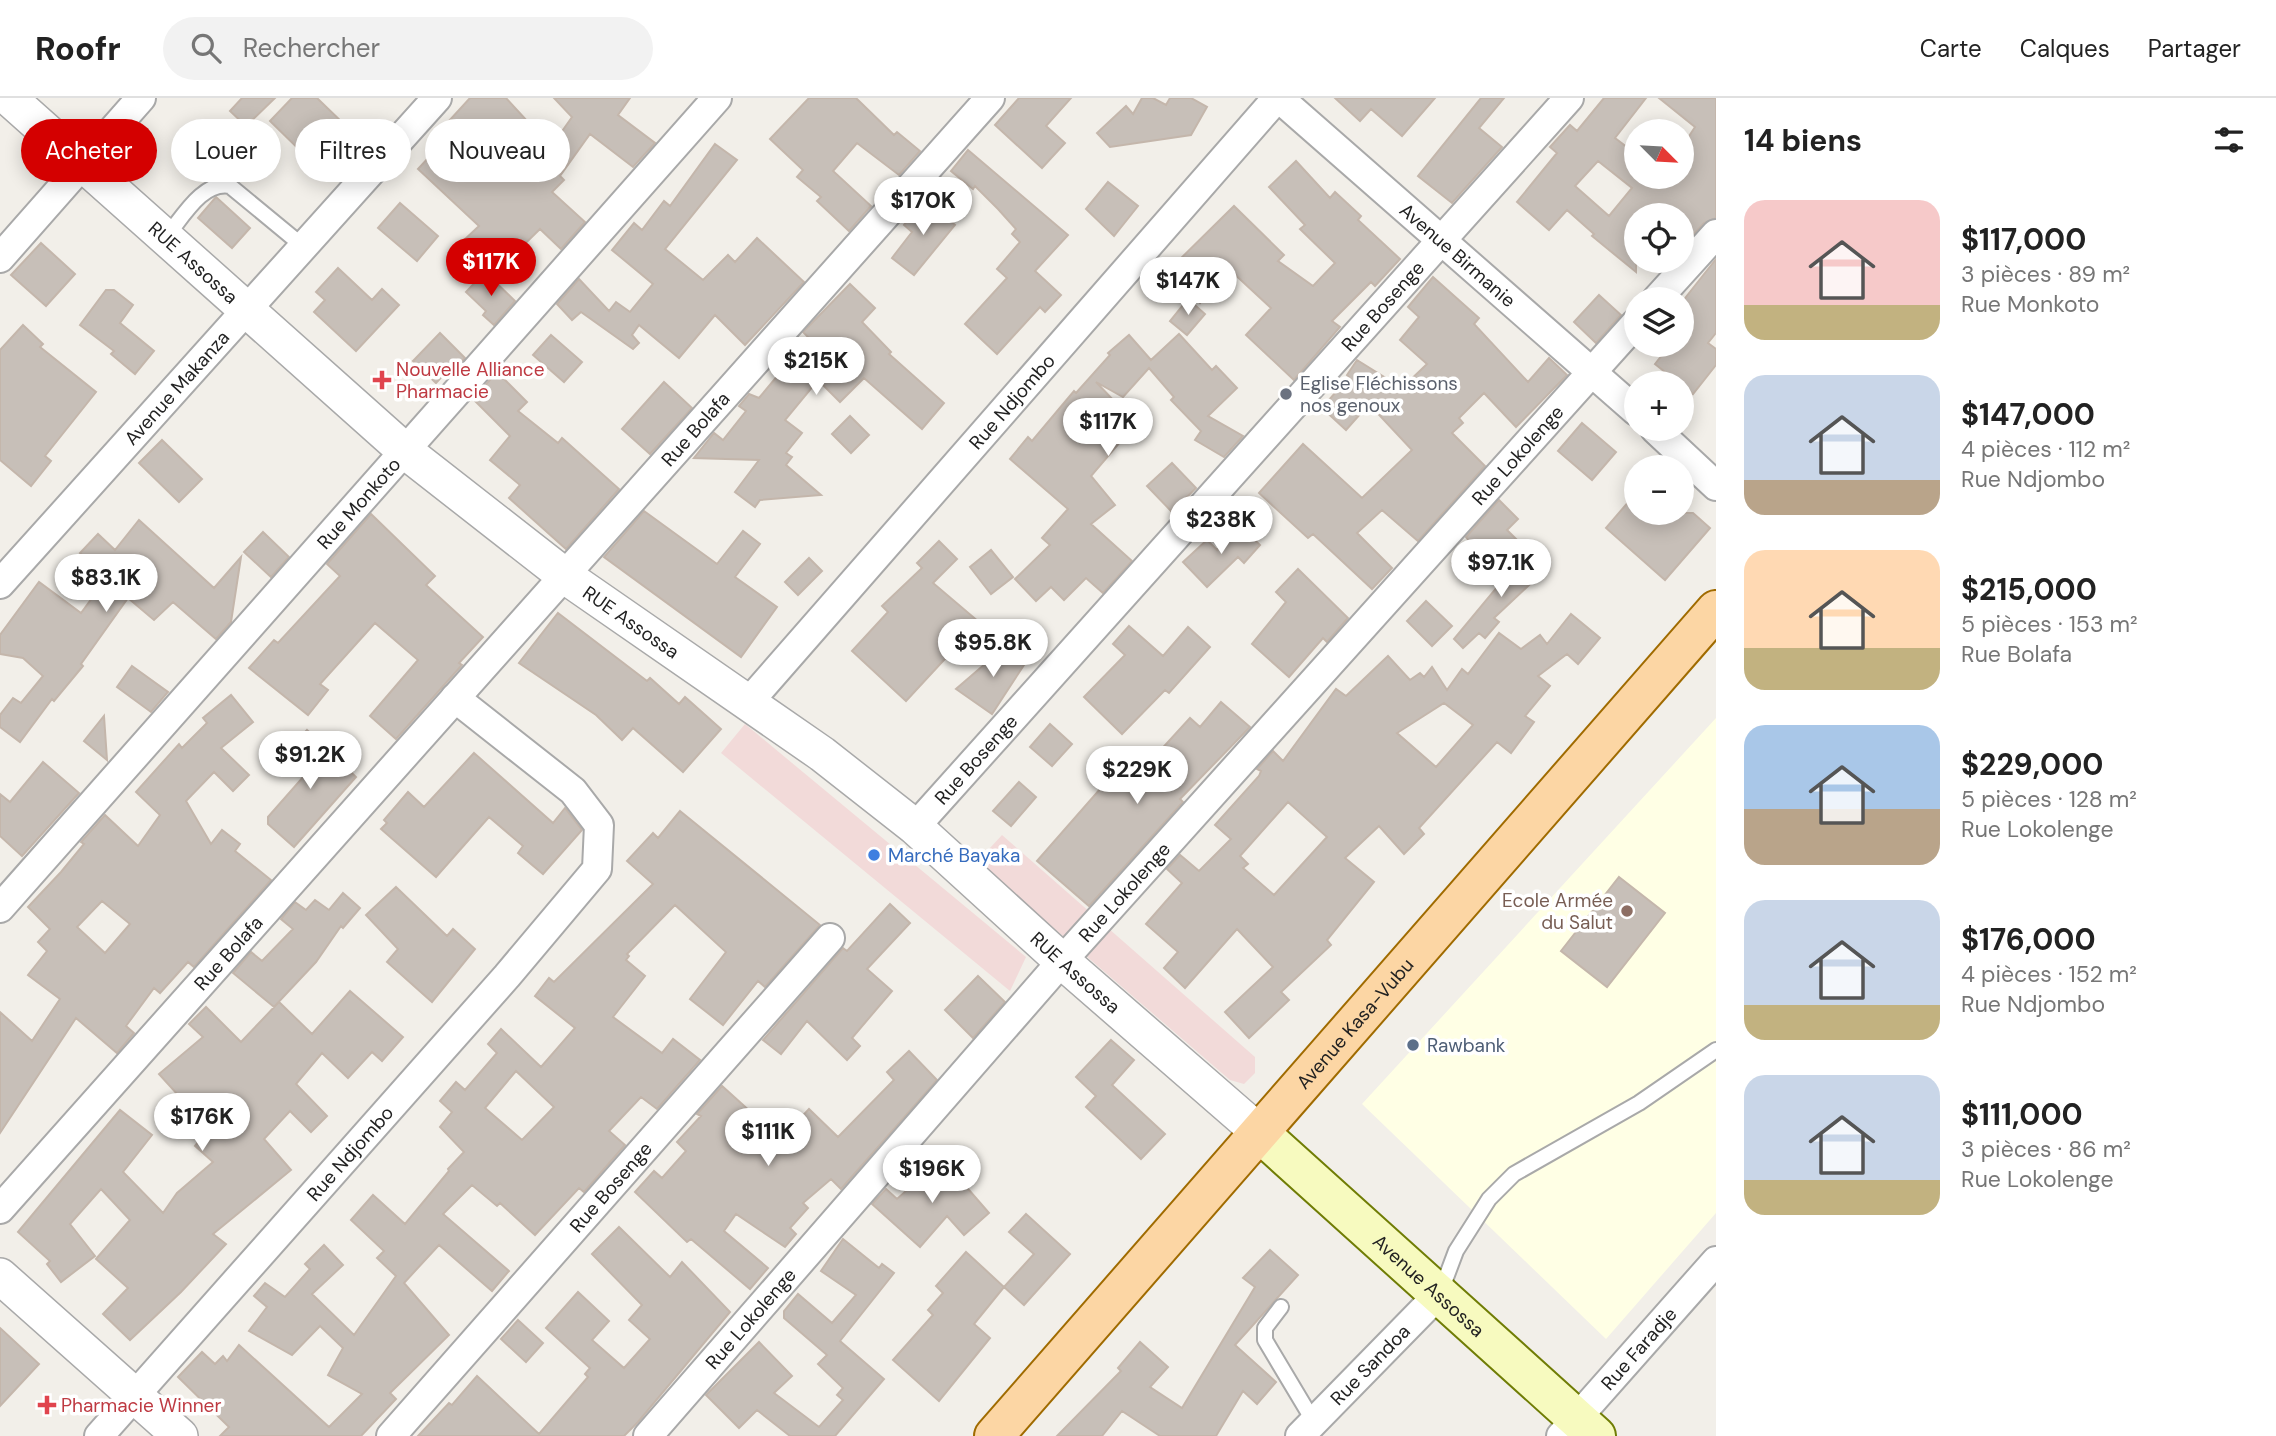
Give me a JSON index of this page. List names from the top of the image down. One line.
{"streets":{"main road":["Avenue Kasa-Vubu","Avenue Assossa"],"street":["Avenue Birmanie","RUE Assossa","Rue Bosenge","Avenue Makanza","Rue Ndjombo","Rue Bolafa","Rue Lokolenge","Rue Monkoto","Rue Faradje","Rue Sandoa"]},"crossings":[["Avenue Birmanie","Rue Bosenge"],["Avenue Birmanie","Rue Ndjombo"],["Avenue Birmanie","Rue Lokolenge"],["RUE Assossa","Rue Bosenge"],["RUE Assossa","Avenue Makanza"],["RUE Assossa","Rue Ndjombo"],["RUE Assossa","Rue Bolafa"],["RUE Assossa","Rue Lokolenge"],["RUE Assossa","Rue Monkoto"],["RUE Assossa","Avenue Kasa-Vubu"],["RUE Assossa","Avenue Assossa"],["Rue Ndjombo","Rue Bolafa"],["Avenue Kasa-Vubu","Avenue Assossa"],["Avenue Assossa","Rue Faradje"],["Avenue Assossa","Rue Sandoa"]],"places":{"health":["Nouvelle Alliance Pharmacie","Pharmacie Winner"],"other":["Eglise Fléchissons nos genoux","Marché Bayaka","Ecole Armée du Salut","Rawbank"]},"north":"bottom right","page":{"header":"Roofr","search":"Rechercher","nav":["Carte","Calques","Partager"],"heading":"14 biens","map_buttons":["+","−"],"chip":["Acheter","Louer","Filtres","Nouveau"],"price":["$170K","$117K","$147K","$215K","$117K","$238K","$97.1K","$83.1K","$95.8K","$91.2K","$229K","$176K","$111K","$196K"],"list":[{"name":"$117,000","note":"3 pièces · 89 m² · Rue Monkoto"},{"name":"$147,000","note":"4 pièces · 112 m² · Rue Ndjombo"},{"name":"$215,000","note":"5 pièces · 153 m² · Rue Bolafa"},{"name":"$229,000","note":"5 pièces · 128 m² · Rue Lokolenge"},{"name":"$176,000","note":"4 pièces · 152 m² · Rue Ndjombo"},{"name":"$111,000","note":"3 pièces · 86 m² · Rue Lokolenge"}]}}
